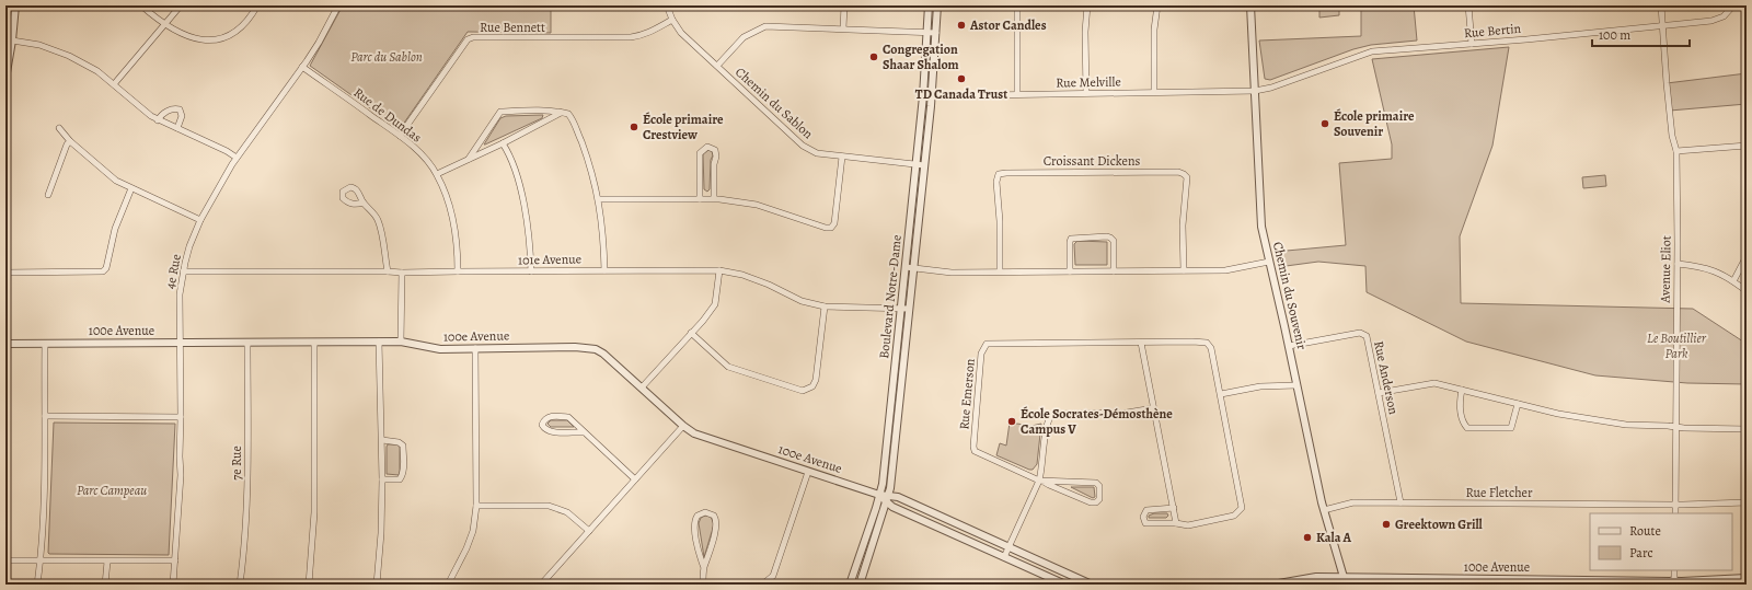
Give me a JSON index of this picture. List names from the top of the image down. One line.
{"streets":{"street":["Rue Bennett","Rue Bertin","Rue Melville","Chemin du Sablon","Rue de Dundas","Croissant Dickens","101e Avenue","Avenue Eliot","4e Rue","Chemin du Souvenir","Boulevard Notre-Dame","100e Avenue","Rue Anderson","Rue Emerson","7e Rue","Rue Fletcher"]},"crossings":[["Rue Bennett","Chemin du Sablon"],["Rue Bennett","Rue de Dundas"],["Rue Bertin","Rue Melville"],["Rue Bertin","Avenue Eliot"],["Rue Bertin","Chemin du Souvenir"],["Rue Melville","Chemin du Souvenir"],["Rue Melville","Boulevard Notre-Dame"],["Chemin du Sablon","Boulevard Notre-Dame"],["Rue de Dundas","101e Avenue"],["Rue de Dundas","4e Rue"],["101e Avenue","4e Rue"],["101e Avenue","Boulevard Notre-Dame"],["Avenue Eliot","Rue Fletcher"],["4e Rue","100e Avenue"],["Chemin du Souvenir","100e Avenue"],["Chemin du Souvenir","Rue Anderson"],["Chemin du Souvenir","Rue Fletcher"],["Boulevard Notre-Dame","100e Avenue"],["100e Avenue","7e Rue"],["Rue Anderson","Rue Fletcher"]],"parks":["Parc du Sablon","Le Boutillier Park","Parc Campeau"],"places":["Astor Candles","Congregation Shaar Shalom","TD Canada Trust","École primaire Souvenir","École primaire Crestview","École Socrates-Démosthène Campus V","Greektown Grill","Kala A"],"legend":["Route","Parc"],"scale_bar":"100 m"}
